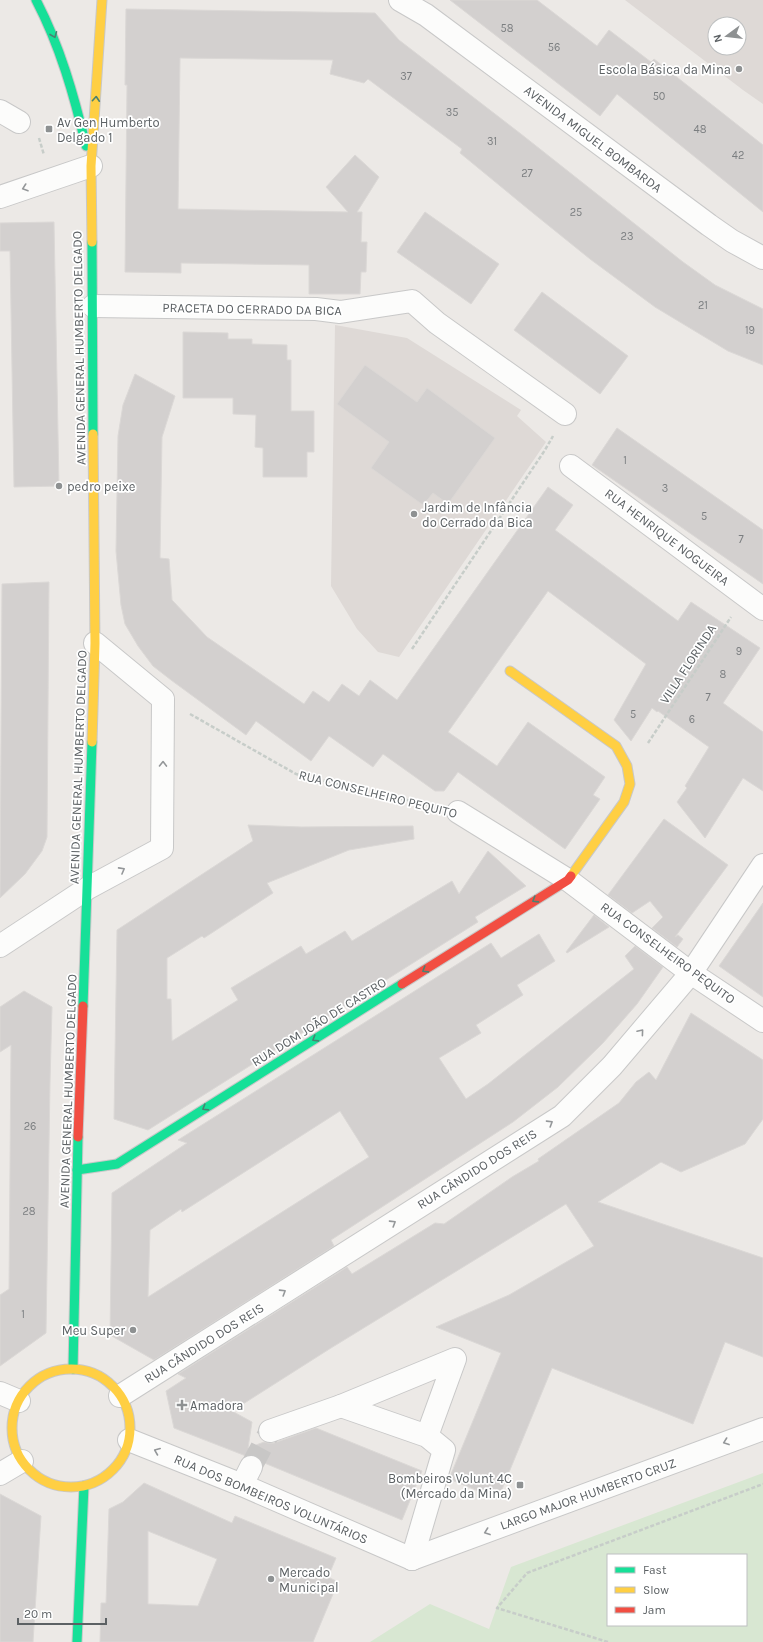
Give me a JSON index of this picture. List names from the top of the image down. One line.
{"streets":{"street":["AVENIDA MIGUEL BOMBARDA","PRACETA DO CERRADO DA BICA","AVENIDA GENERAL HUMBERTO DELGADO","RUA HENRIQUE NOGUEIRA","RUA CONSELHEIRO PEQUITO","RUA DOM JOÃO DE CASTRO","RUA CÂNDIDO DOS REIS","LARGO MAJOR HUMBERTO CRUZ","RUA DOS BOMBEIROS VOLUNTÁRIOS"],"path":["VILLA FLORINDA"]},"crossings":[["PRACETA DO CERRADO DA BICA","AVENIDA GENERAL HUMBERTO DELGADO"],["AVENIDA GENERAL HUMBERTO DELGADO","RUA DOM JOÃO DE CASTRO"],["AVENIDA GENERAL HUMBERTO DELGADO","RUA CÂNDIDO DOS REIS"],["AVENIDA GENERAL HUMBERTO DELGADO","RUA DOS BOMBEIROS VOLUNTÁRIOS"],["RUA HENRIQUE NOGUEIRA","VILLA FLORINDA"],["RUA CONSELHEIRO PEQUITO","RUA DOM JOÃO DE CASTRO"],["RUA CONSELHEIRO PEQUITO","RUA CÂNDIDO DOS REIS"],["RUA CÂNDIDO DOS REIS","RUA DOS BOMBEIROS VOLUNTÁRIOS"],["LARGO MAJOR HUMBERTO CRUZ","RUA DOS BOMBEIROS VOLUNTÁRIOS"]],"one_way":["RUA DOM JOÃO DE CASTRO","RUA CÂNDIDO DOS REIS","LARGO MAJOR HUMBERTO CRUZ","RUA DOS BOMBEIROS VOLUNTÁRIOS"],"places":{"other":["Escola Básica da Mina","pedro peixe","Jardim de Infância do Cerrado da Bica","Meu Super","Mercado Municipal"],"transit":["Av Gen Humberto Delgado 1","Bombeiros Volunt 4C (Mercado da Mina)"],"health":["Amadora"]},"house_numbers":["58","56","37","50","35","48","31","42","27","25","23","21","19","1","3","5","7","9","8","7","5","6","26","28","1"],"legend":["Fast","Slow","Jam"],"scale_bar":"20 m","north":"left"}
